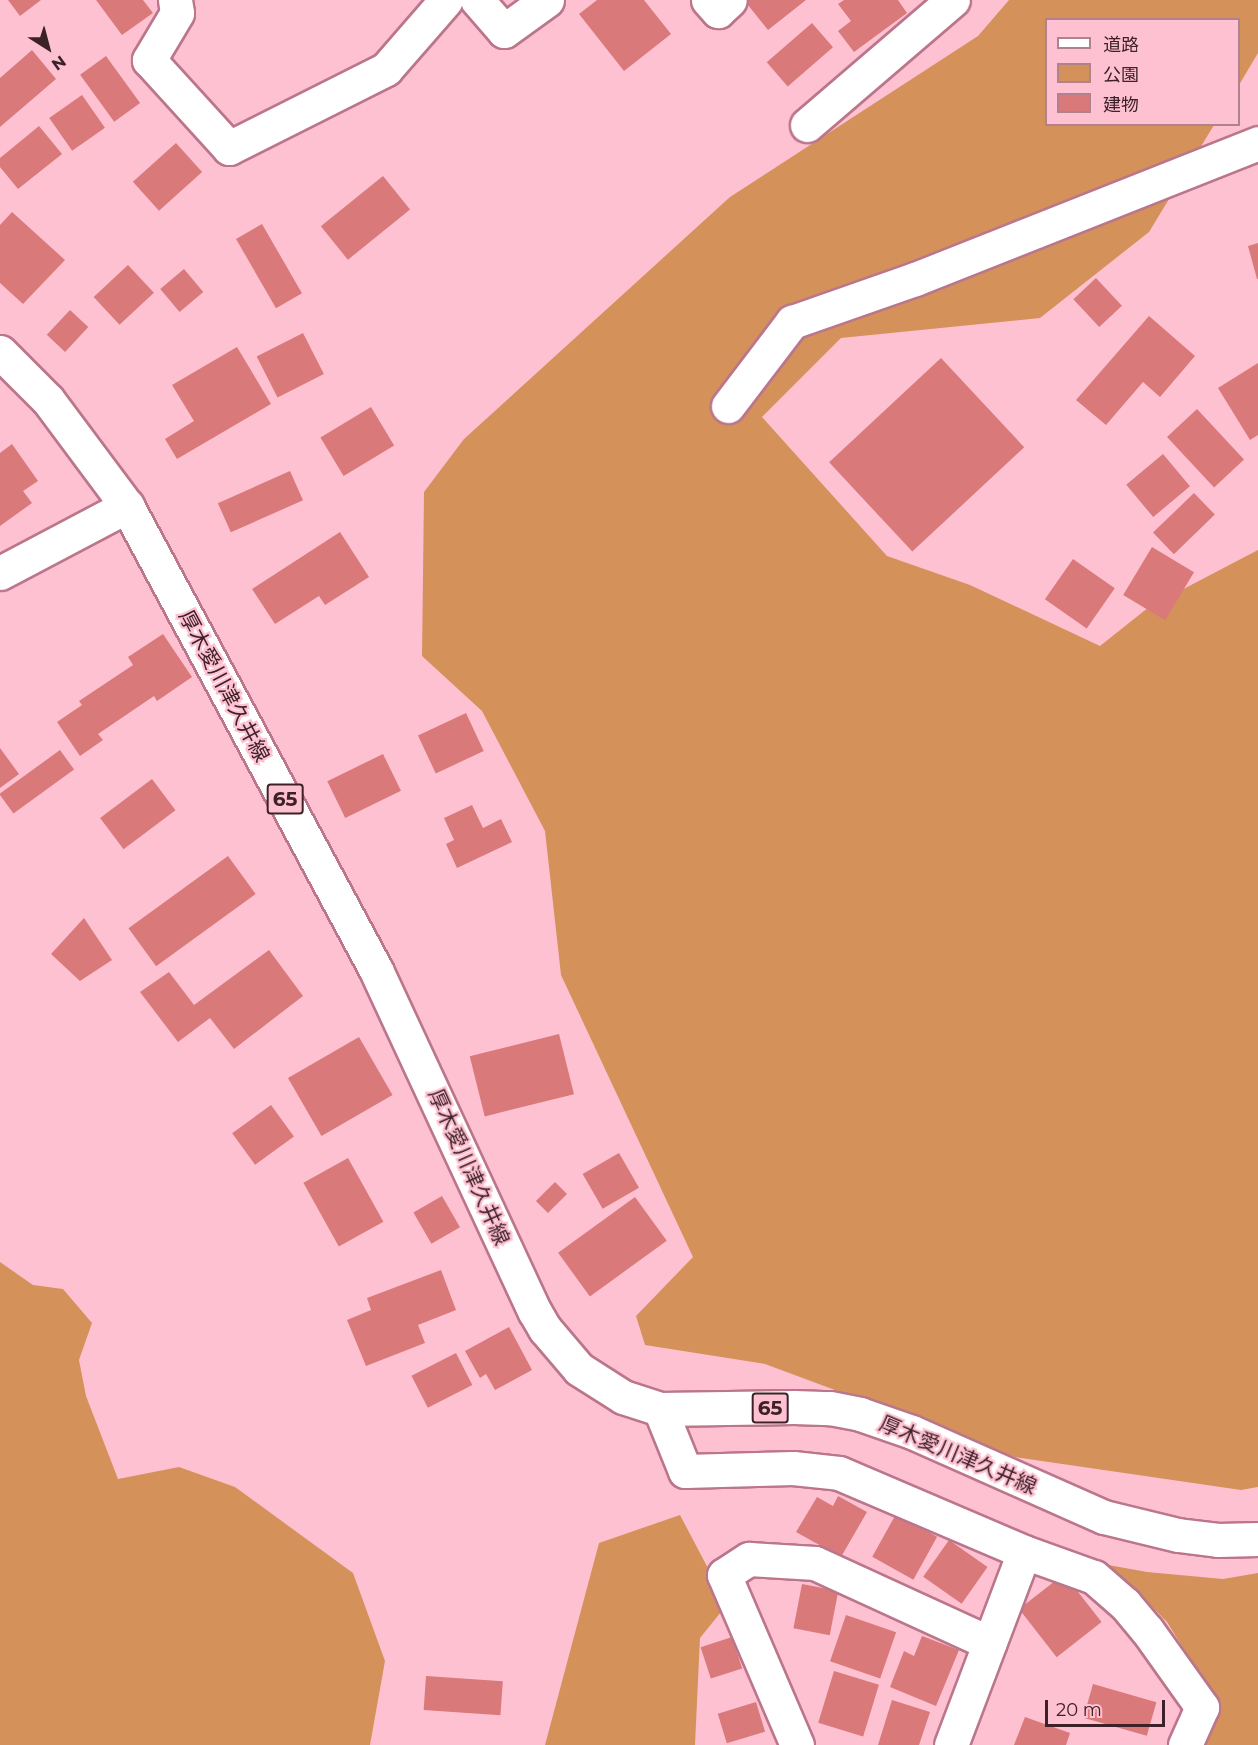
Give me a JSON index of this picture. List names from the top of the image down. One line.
{"streets":{"street":["厚木愛川津久井線","65"]},"legend":["道路","公園","建物"],"scale_bar":"20 m","north":"bottom right"}
